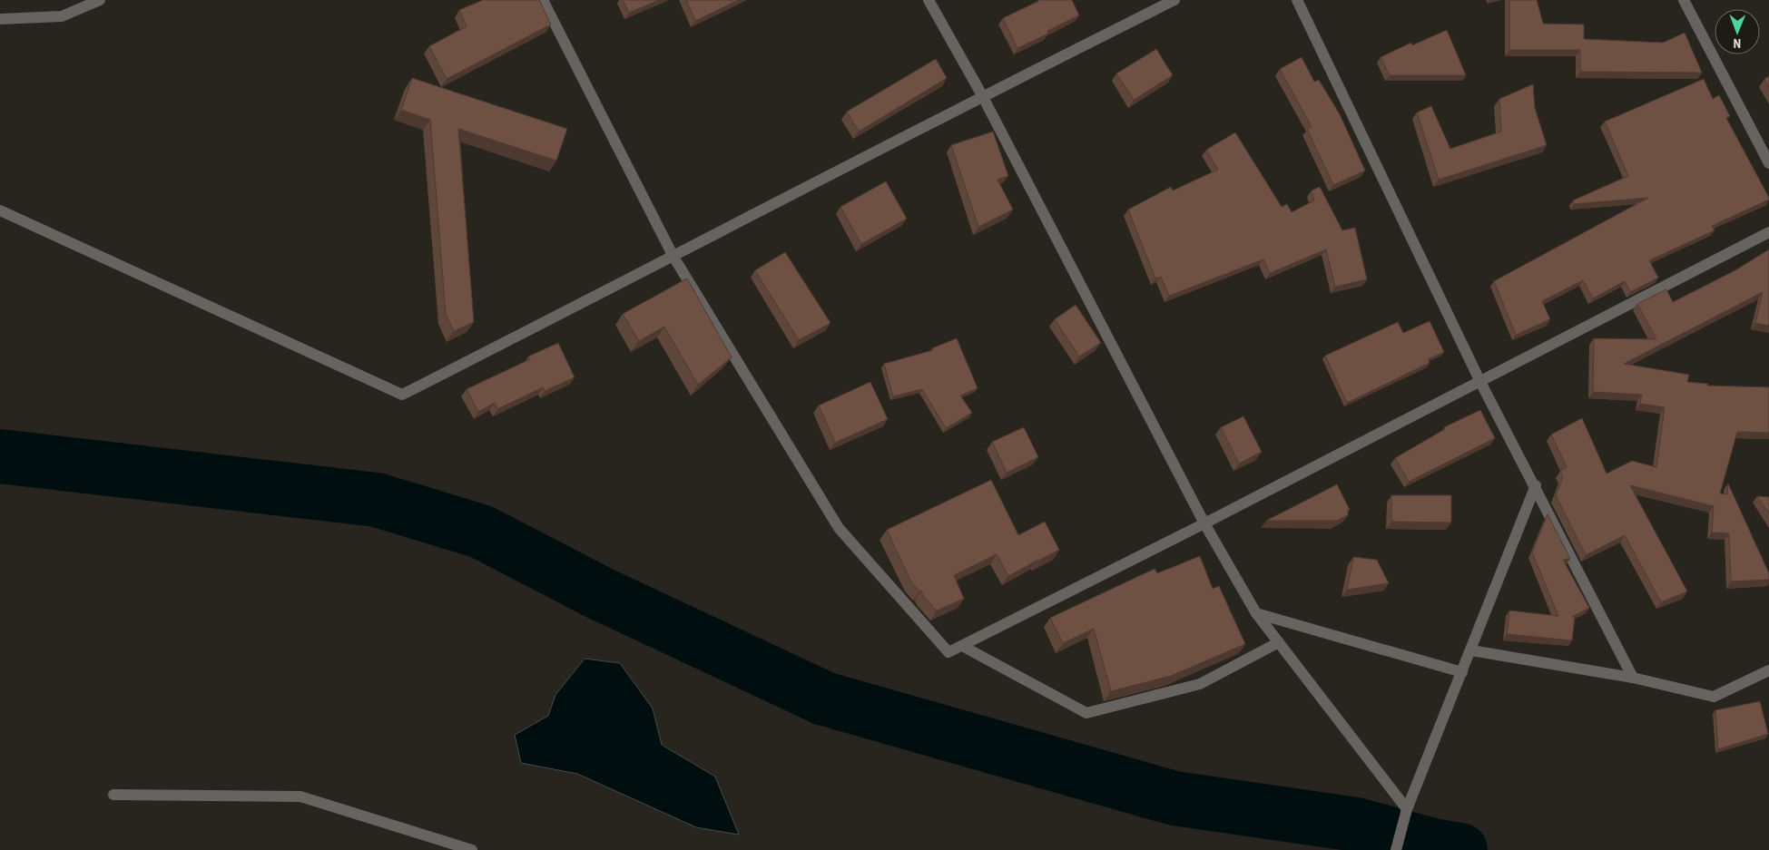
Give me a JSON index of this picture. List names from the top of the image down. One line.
{"north":"bottom"}
